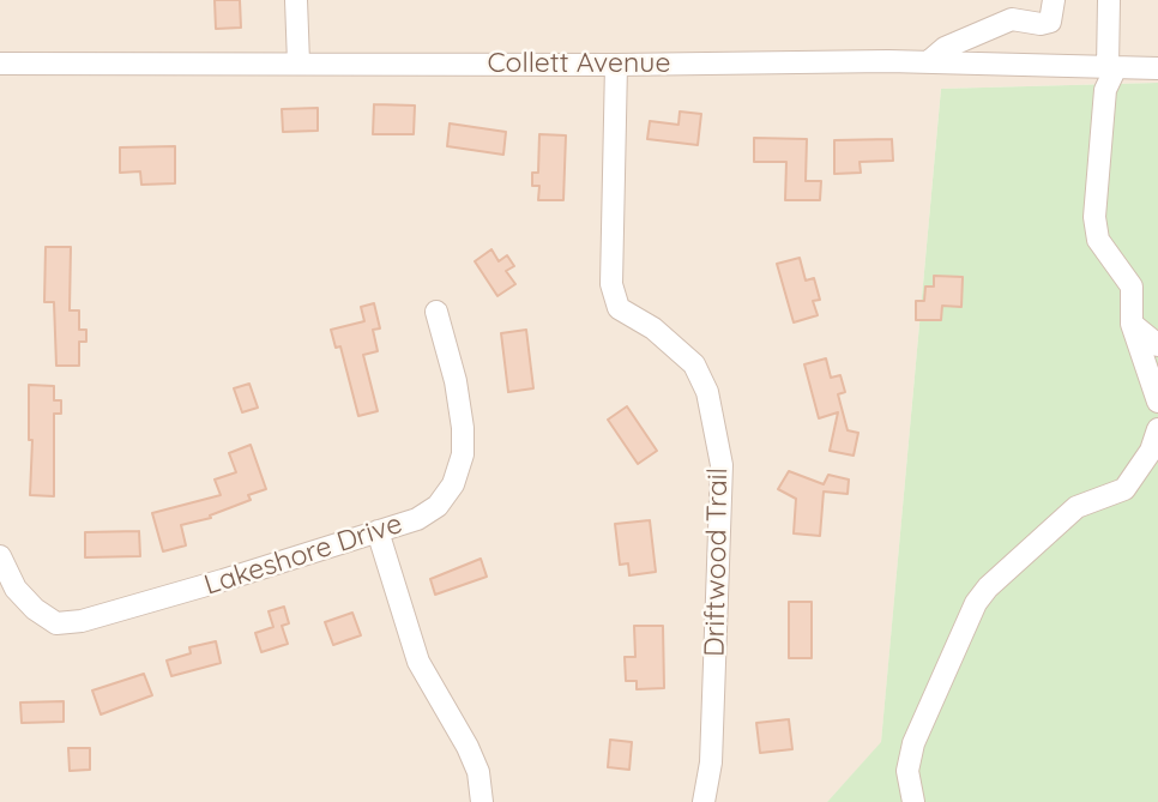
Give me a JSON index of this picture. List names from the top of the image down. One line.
{"streets":{"street":["Collett Avenue","Lakeshore Drive","Driftwood Trail"]},"crossings":[["Collett Avenue","Driftwood Trail"]]}
